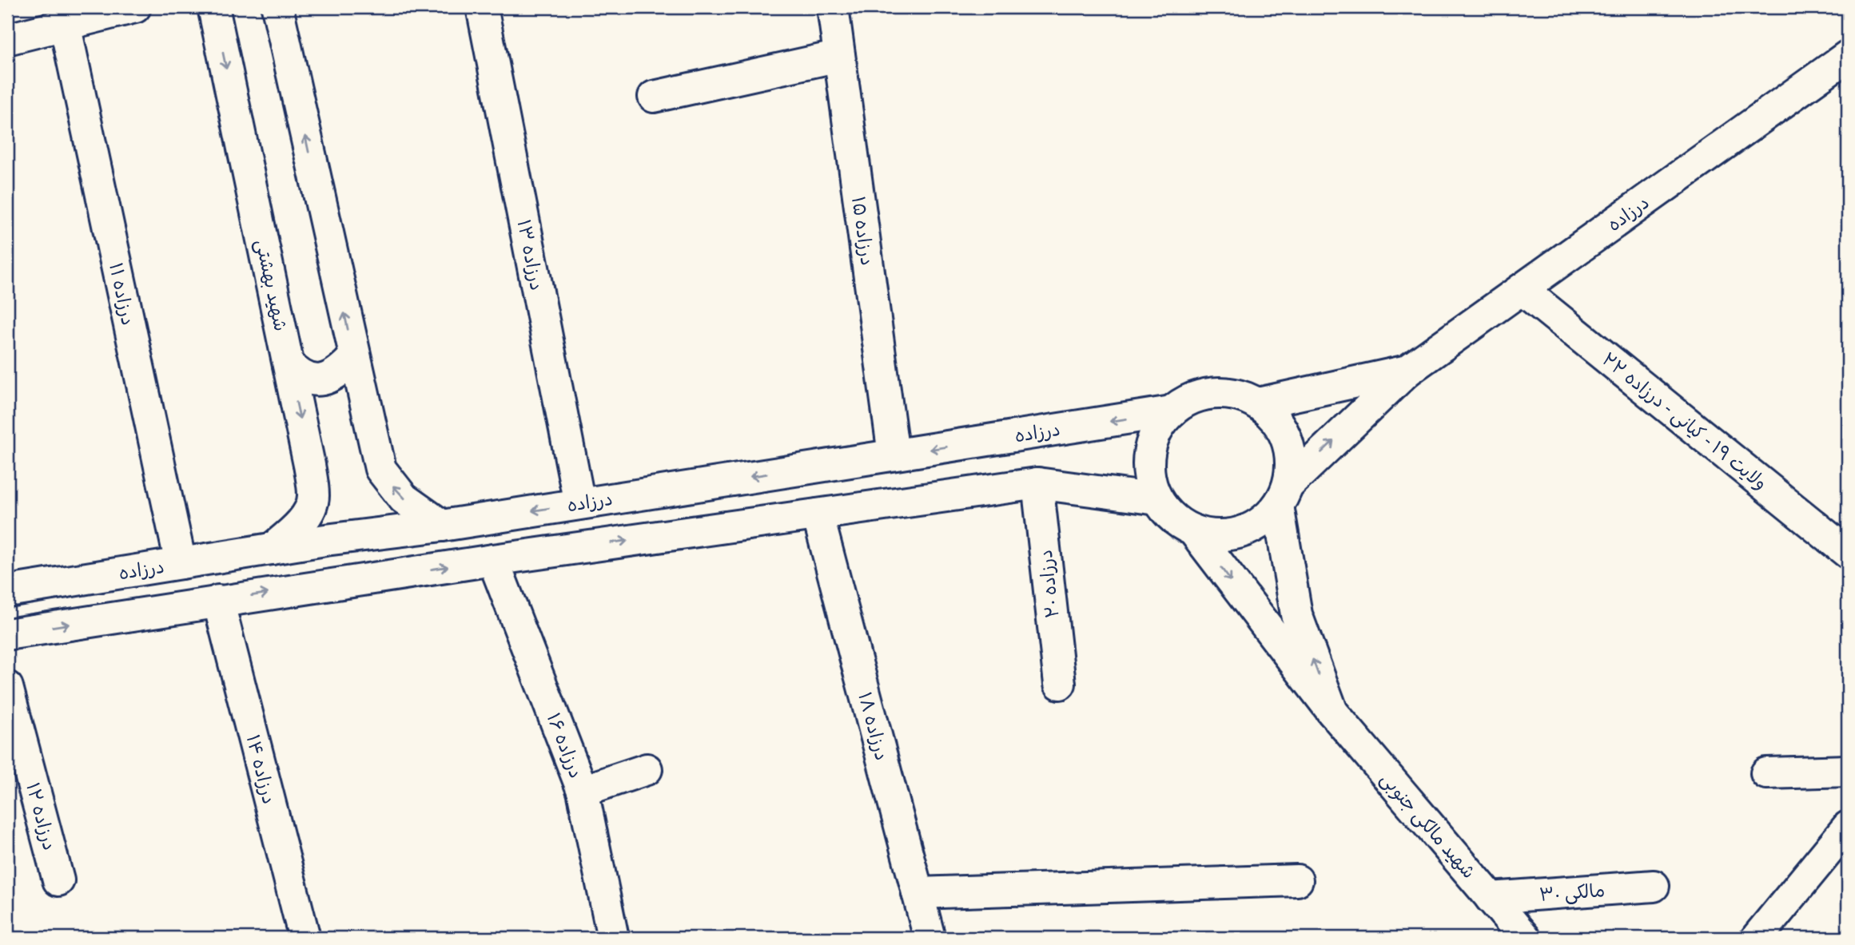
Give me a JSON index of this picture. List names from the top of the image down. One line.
{"streets":{"main road":["درزاده","درزاده ۱۵","درزاده ۱۳","شهید بهشتی","درزاده ۱۱","ولایت ۱۹ - کیانی - درزاده ۲۲","درزاده ۲۰","درزاده ۱۸","درزاده ۱۶","درزاده ۱۴","درزاده ۱۲","شهید مالکی جنوبی","مالکی ۳۰"]},"crossings":[["درزاده","درزاده ۱۵"],["درزاده","درزاده ۱۳"],["درزاده","شهید بهشتی"],["درزاده","درزاده ۱۱"],["درزاده","ولایت ۱۹ - کیانی - درزاده ۲۲"],["درزاده","شهید مالکی جنوبی"],["شهید مالکی جنوبی","مالکی ۳۰"]]}
